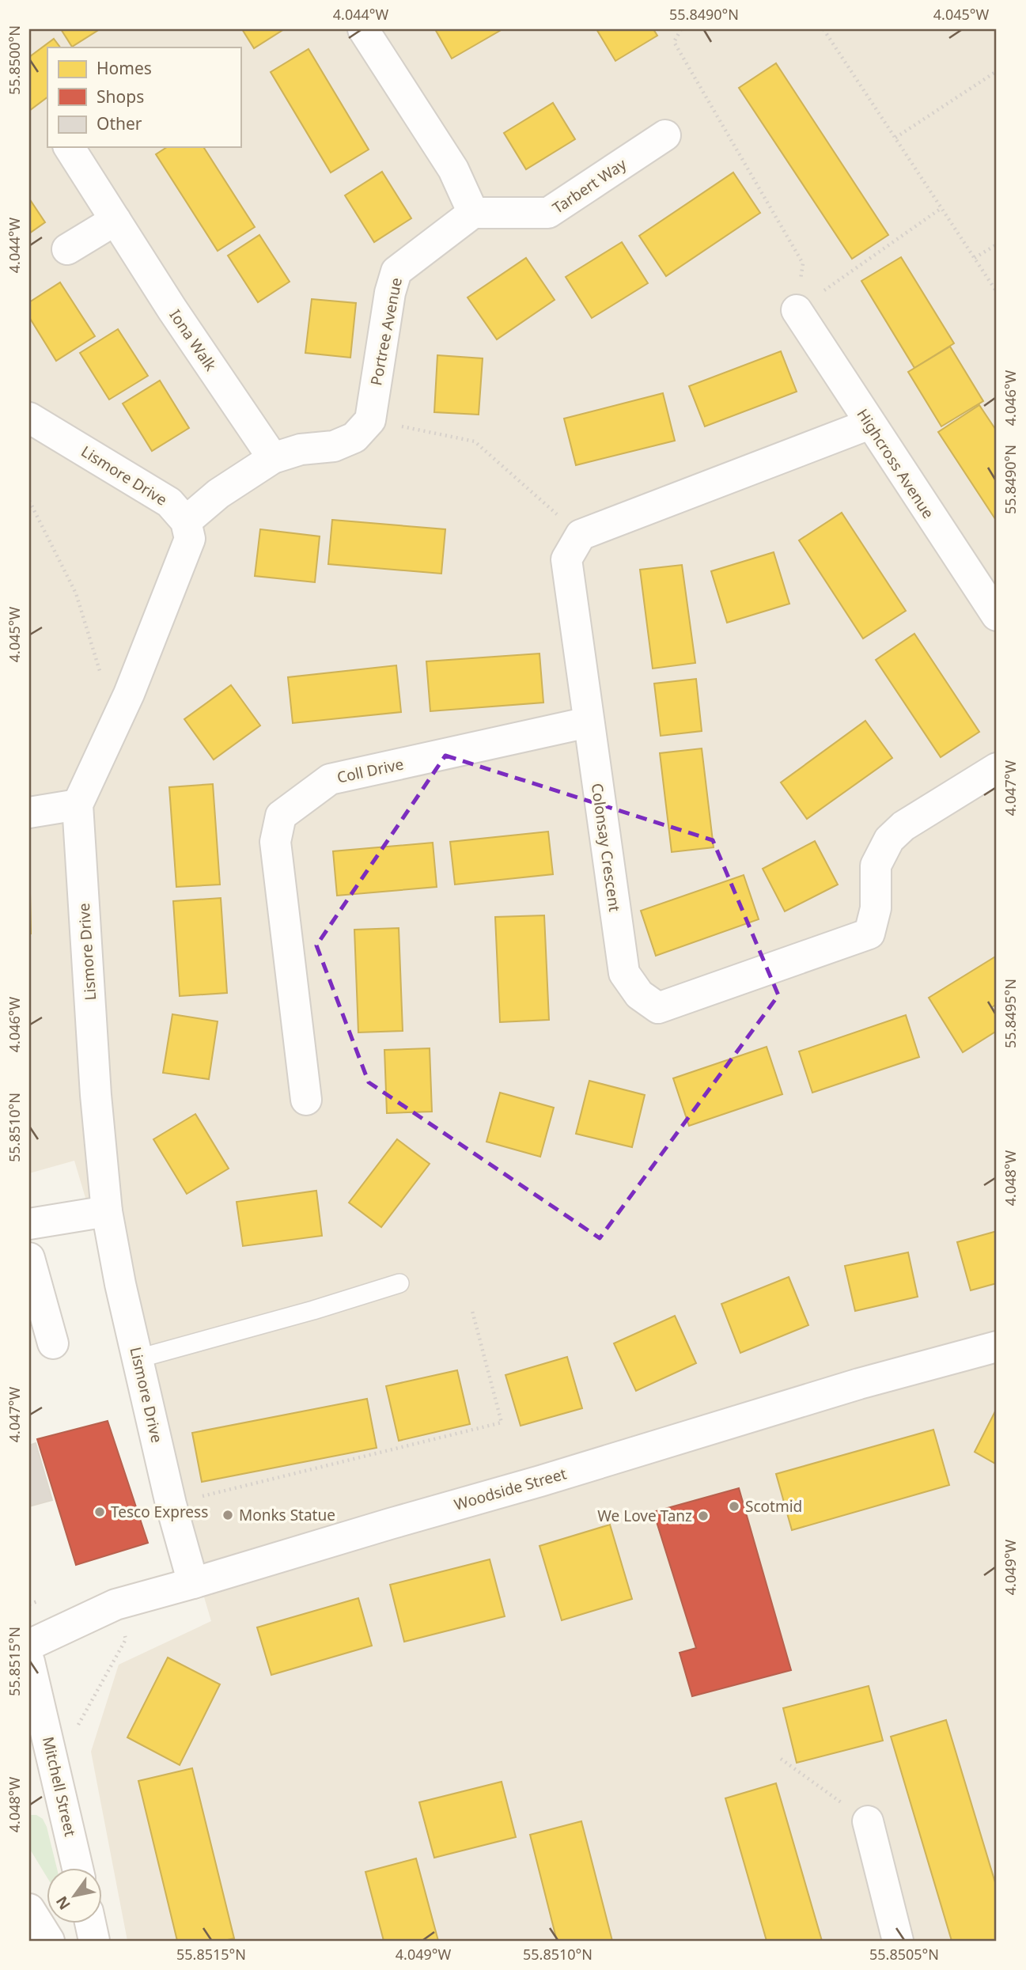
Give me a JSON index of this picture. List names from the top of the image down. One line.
{"streets":{"street":["Tarbert Way","Portree Avenue","Iona Walk","Highcross Avenue","Lismore Drive","Coll Drive","Colonsay Crescent","Woodside Street","Mitchell Street"]},"crossings":[["Tarbert Way","Portree Avenue"],["Lismore Drive","Woodside Street"],["Coll Drive","Colonsay Crescent"]],"places":["Scotmid","Tesco Express","Monks Statue","We Love Tanz"],"legend":["Homes","Shops","Other"],"north":"bottom left","coordinates":["4.044°W","55.8490°N","4.045°W","55.8500°N","4.046°W","4.047°W","55.8495°N","55.8510°N","4.048°W","4.049°W","55.8515°N","55.8505°N"]}
